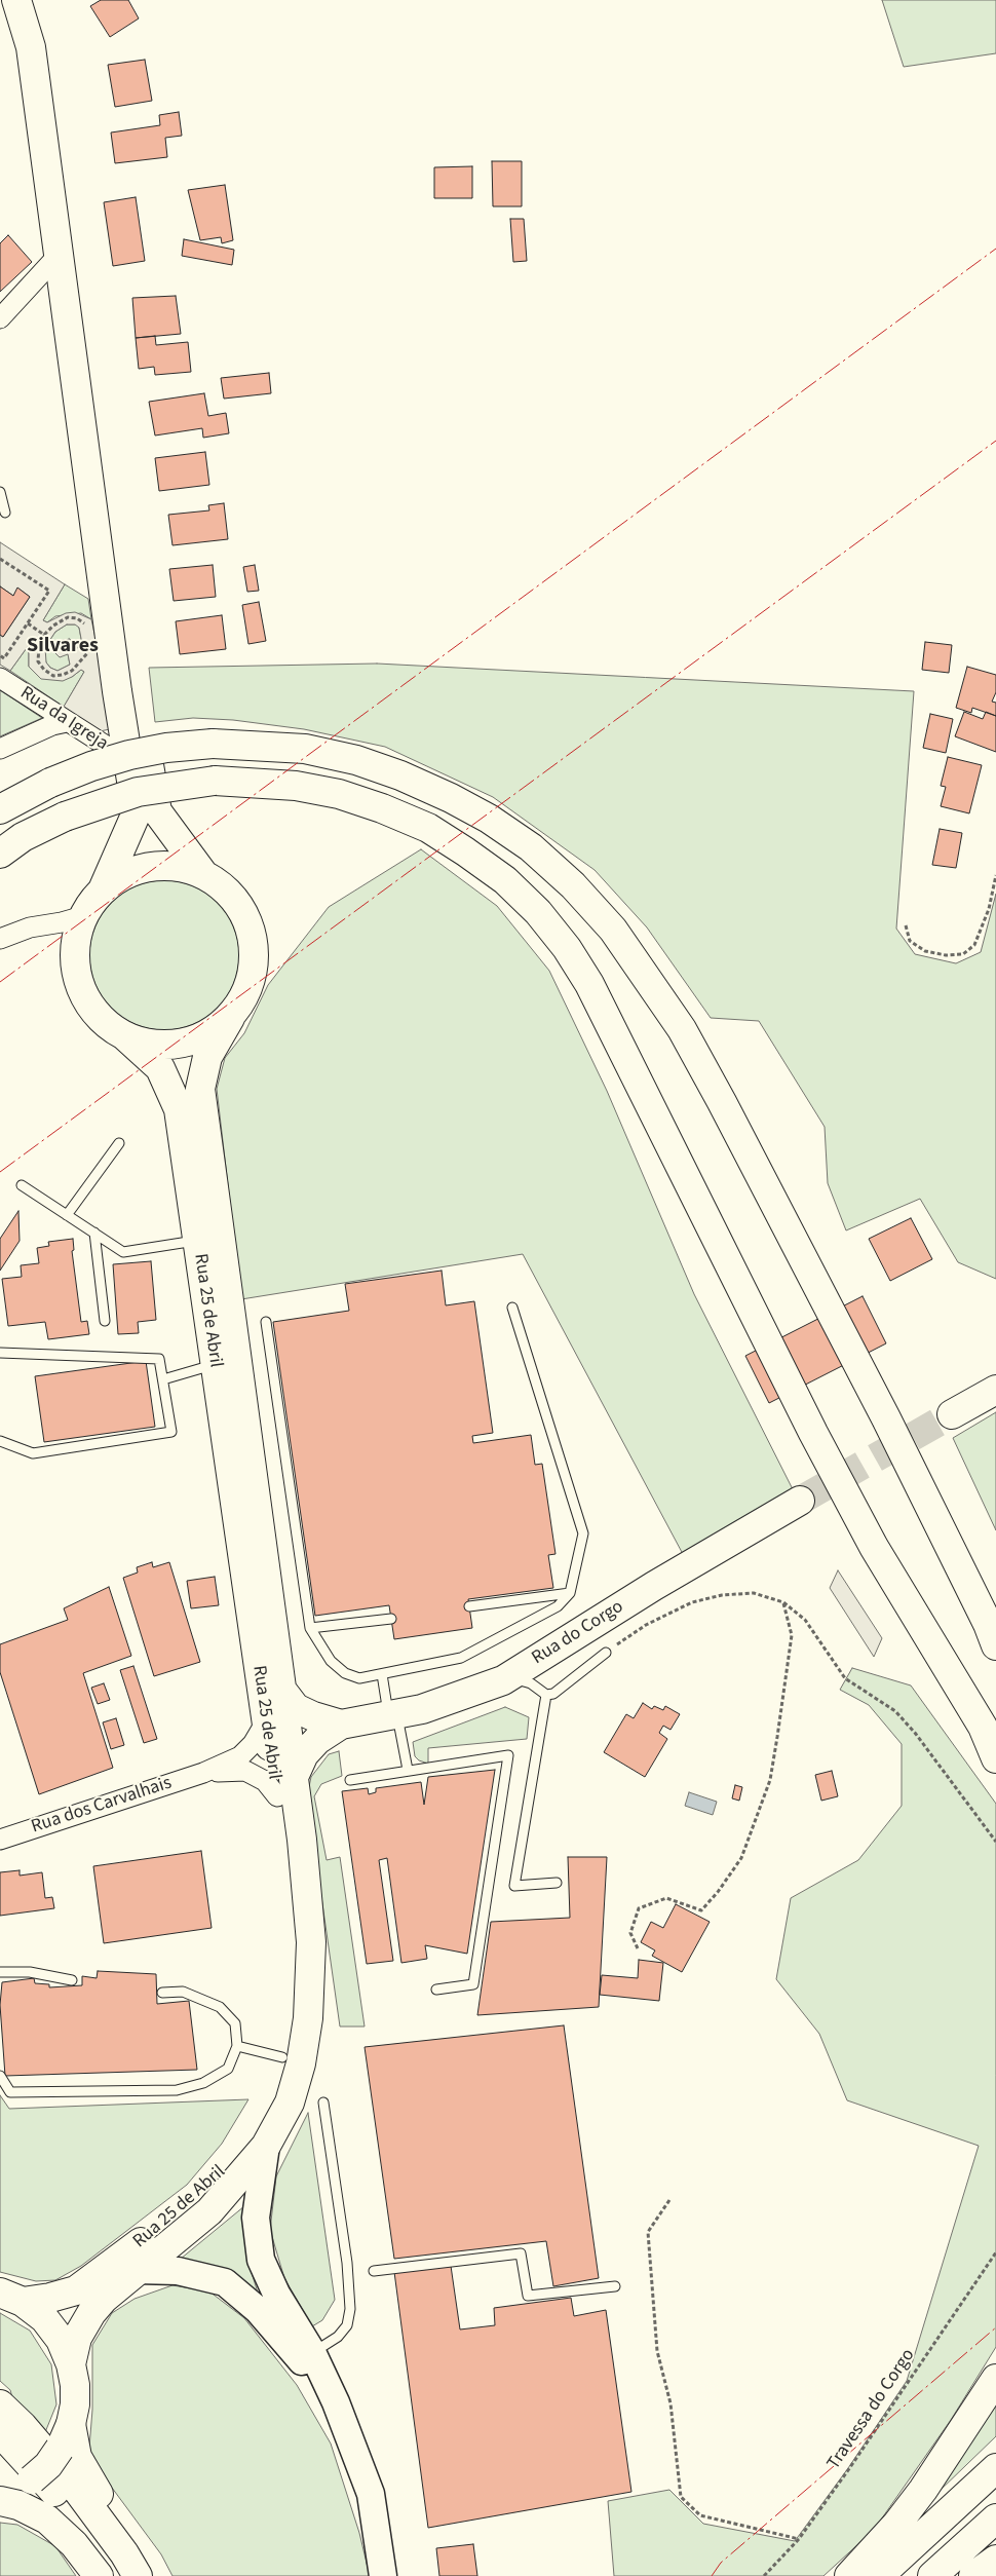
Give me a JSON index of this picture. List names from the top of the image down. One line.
{"streets":{"main road":["Rua 25 de Abril","Rua do Corgo"],"street":["Rua da Igreja","Rua dos Carvalhais"],"path":["Travessa do Corgo"]},"crossings":[["Rua 25 de Abril","Rua do Corgo"],["Rua 25 de Abril","Rua dos Carvalhais"],["Rua do Corgo","Rua dos Carvalhais"]],"districts":["Silvares"]}
